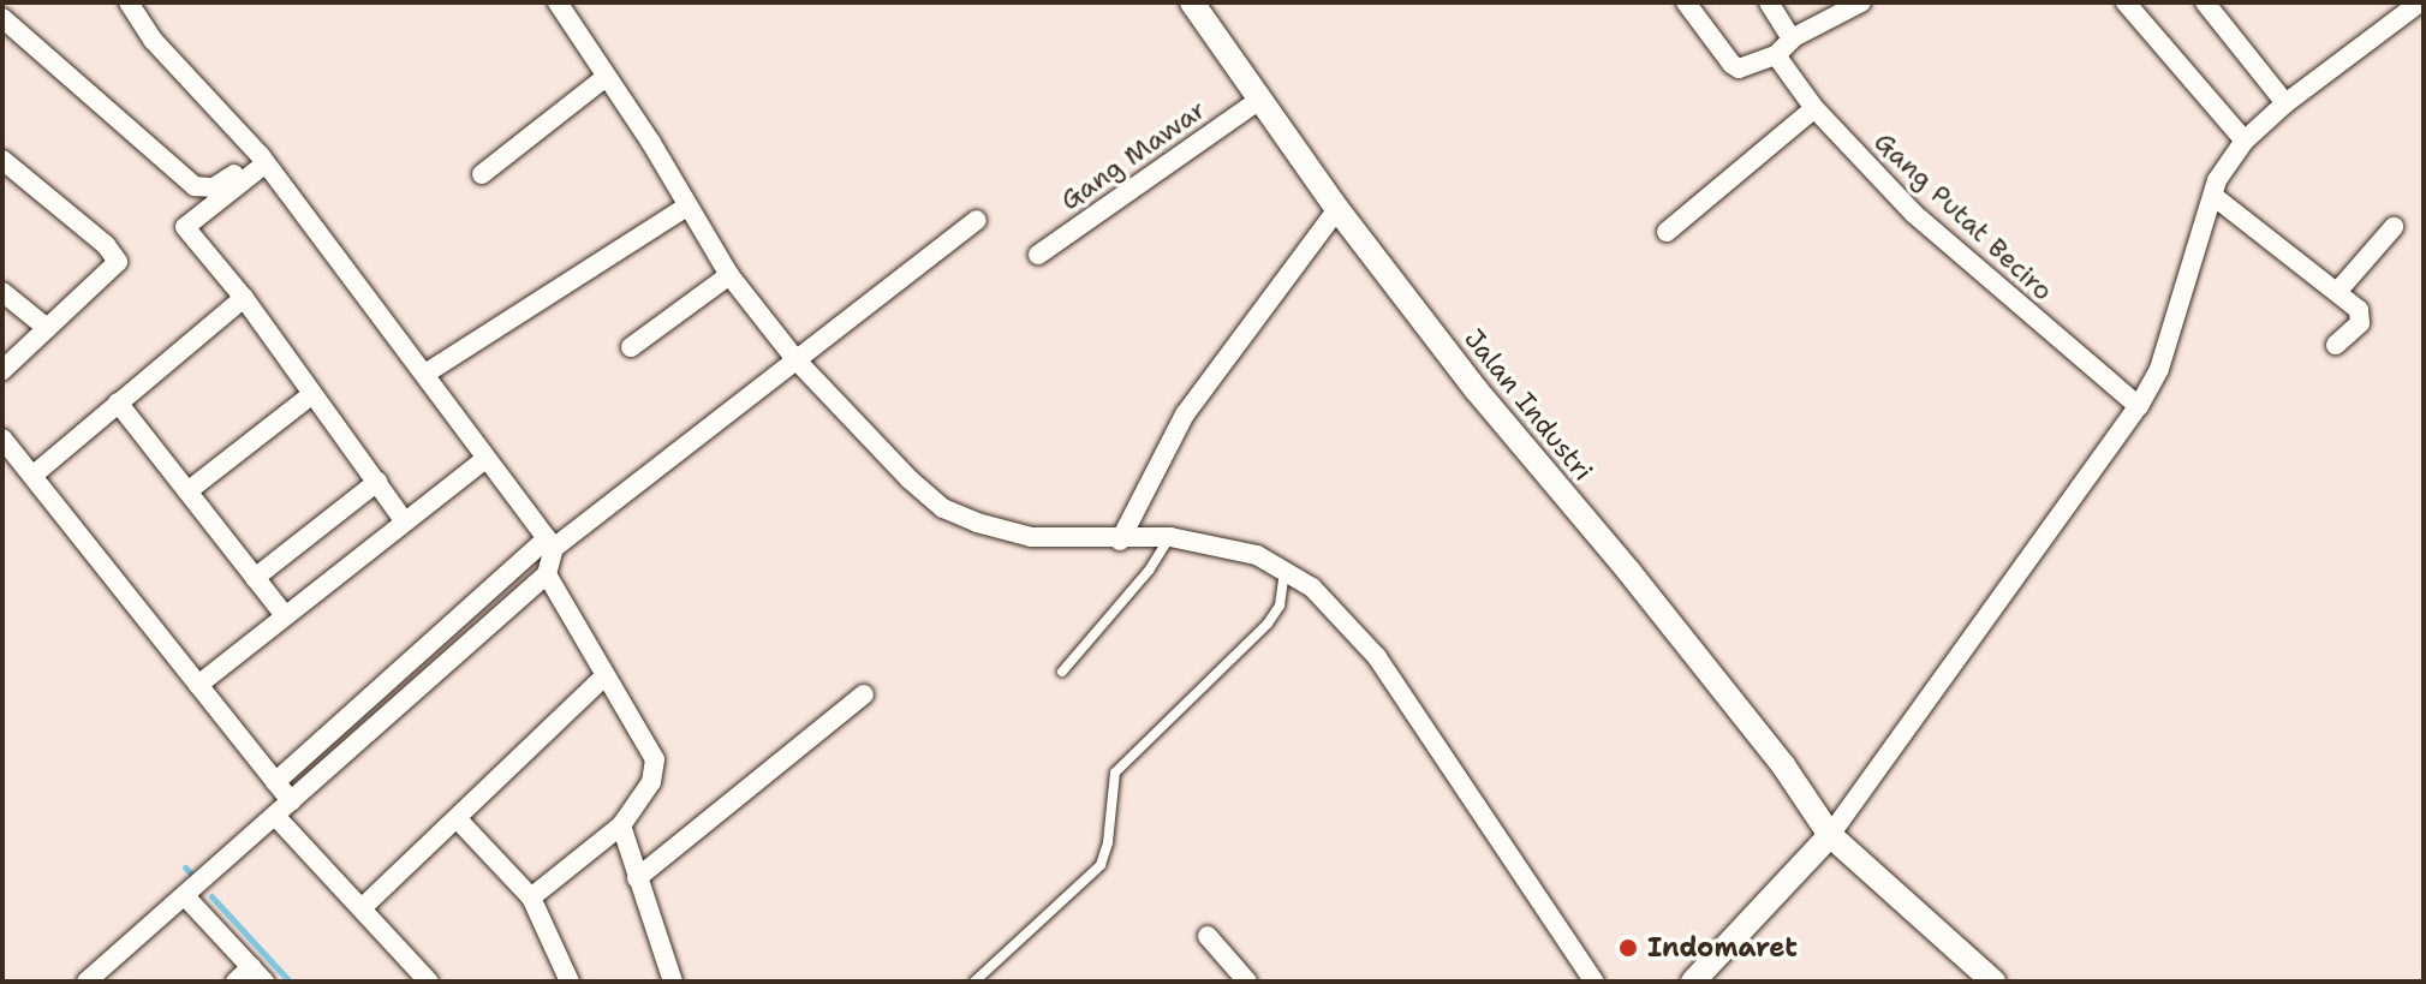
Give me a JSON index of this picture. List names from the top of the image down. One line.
{"streets":{"street":["Gang Mawar","Gang Putat Beciro","Jalan Industri"]},"crossings":[["Gang Mawar","Jalan Industri"]],"places":["Indomaret"]}
